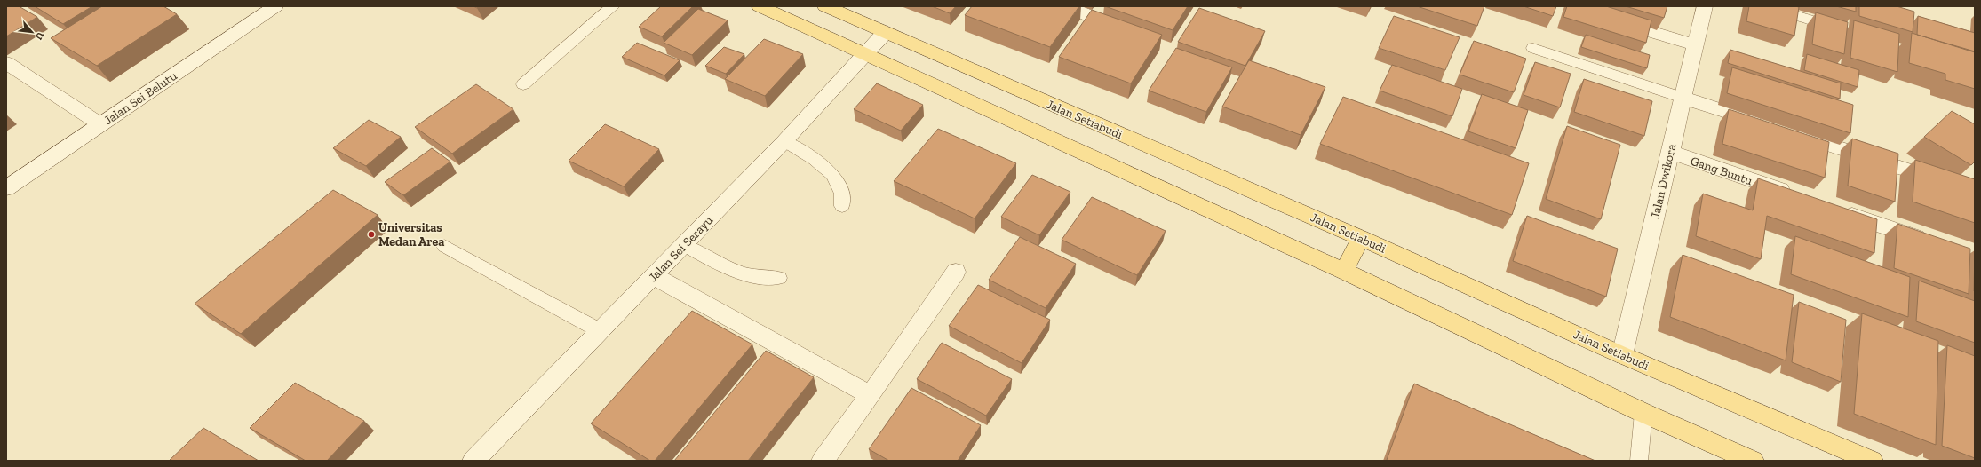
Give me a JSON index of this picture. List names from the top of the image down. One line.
{"streets":{"main road":["Jalan Setiabudi"],"street":["Jalan Sei Belutu","Gang Buntu","Jalan Dwikora","Jalan Sei Serayu"]},"crossings":[["Jalan Setiabudi","Jalan Dwikora"],["Jalan Setiabudi","Jalan Sei Serayu"],["Gang Buntu","Jalan Dwikora"]],"places":["Universitas Medan Area"],"north":"bottom right"}
